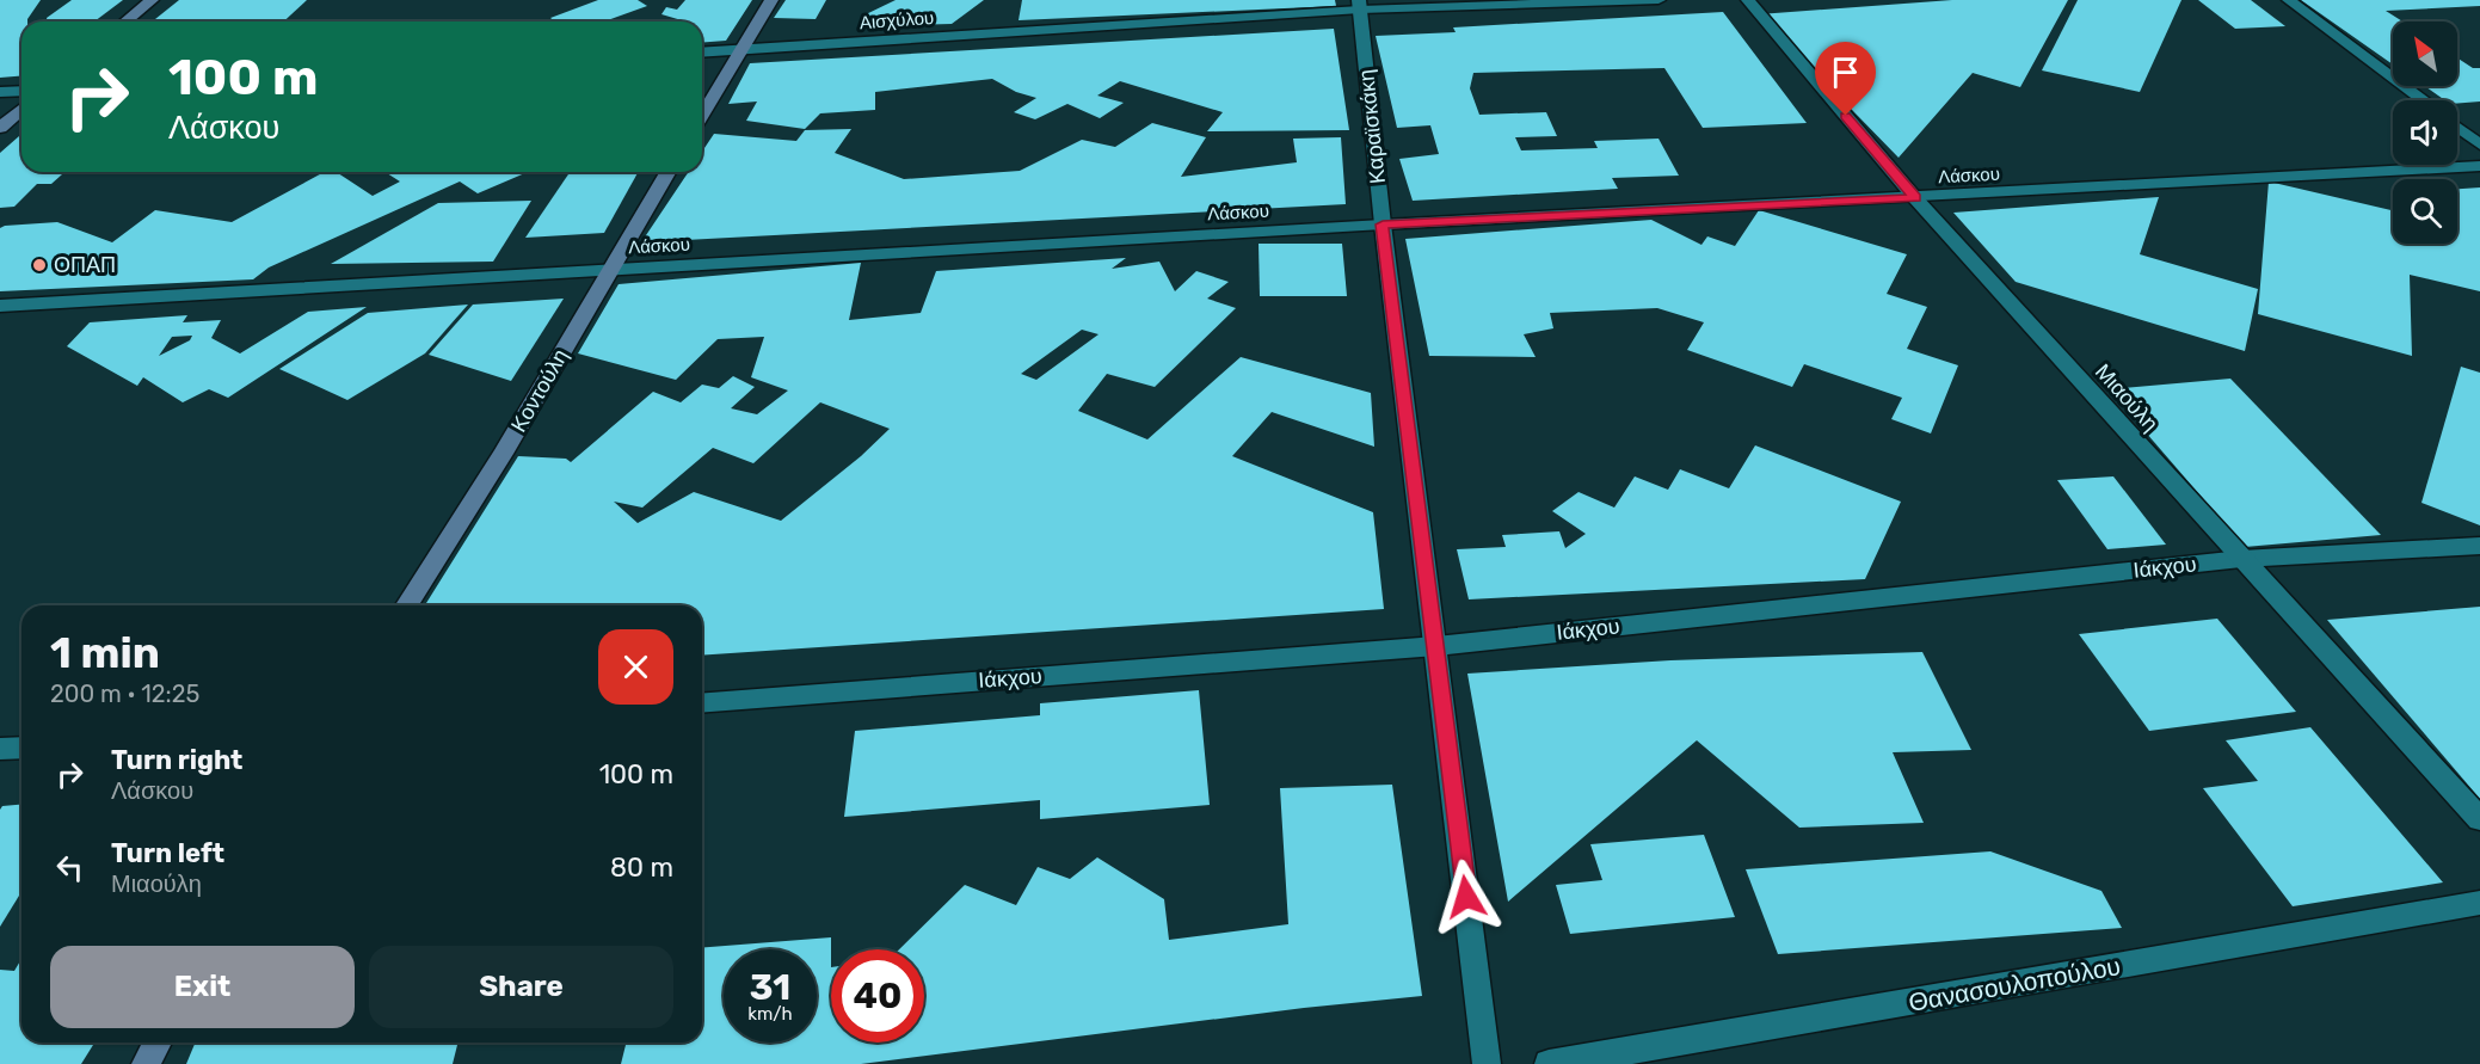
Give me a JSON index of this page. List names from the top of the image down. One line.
{"streets":{"main road":["Κοντούλη"],"street":["Αισχύλου","Καραϊσκάκη","Λάσκου","Μιαούλη","Ιάκχου","Θανασουλοπούλου"]},"crossings":[["Αισχύλου","Καραϊσκάκη"],["Καραϊσκάκη","Λάσκου"],["Καραϊσκάκη","Ιάκχου"],["Λάσκου","Κοντούλη"],["Λάσκου","Μιαούλη"],["Μιαούλη","Ιάκχου"]],"places":["ΟΠΑΠ"],"north":"top left","page":{"turn":["100 m","Λάσκου"],"heading":["1 min","200 m · 12:25"],"list":[{"name":"Turn right","note":"Λάσκου","value":"100 m"},{"name":"Turn left","note":"Μιαούλη","value":"80 m"}],"buttons":["Exit","Share"],"speed":"31 km/h","limit":"40"}}
